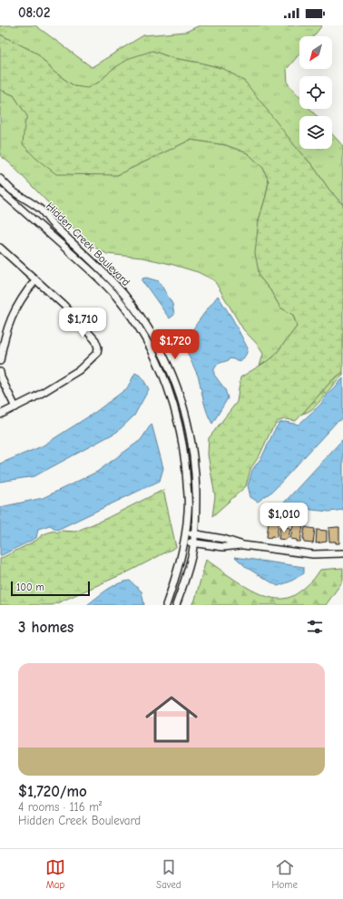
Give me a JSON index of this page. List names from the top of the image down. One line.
{"streets":{"street":["Hidden Creek Boulevard"]},"scale_bar":"100 m","north":"bottom left","page":{"status":"08:02","price":["$1,710","$1,720","$1,010"],"scale":"100 m","heading":"3 homes","list":[{"name":"$1,720/mo","note":"4 rooms · 116 m² · Hidden Creek Boulevard"}],"tabs":["Map","Saved","Home"]}}
